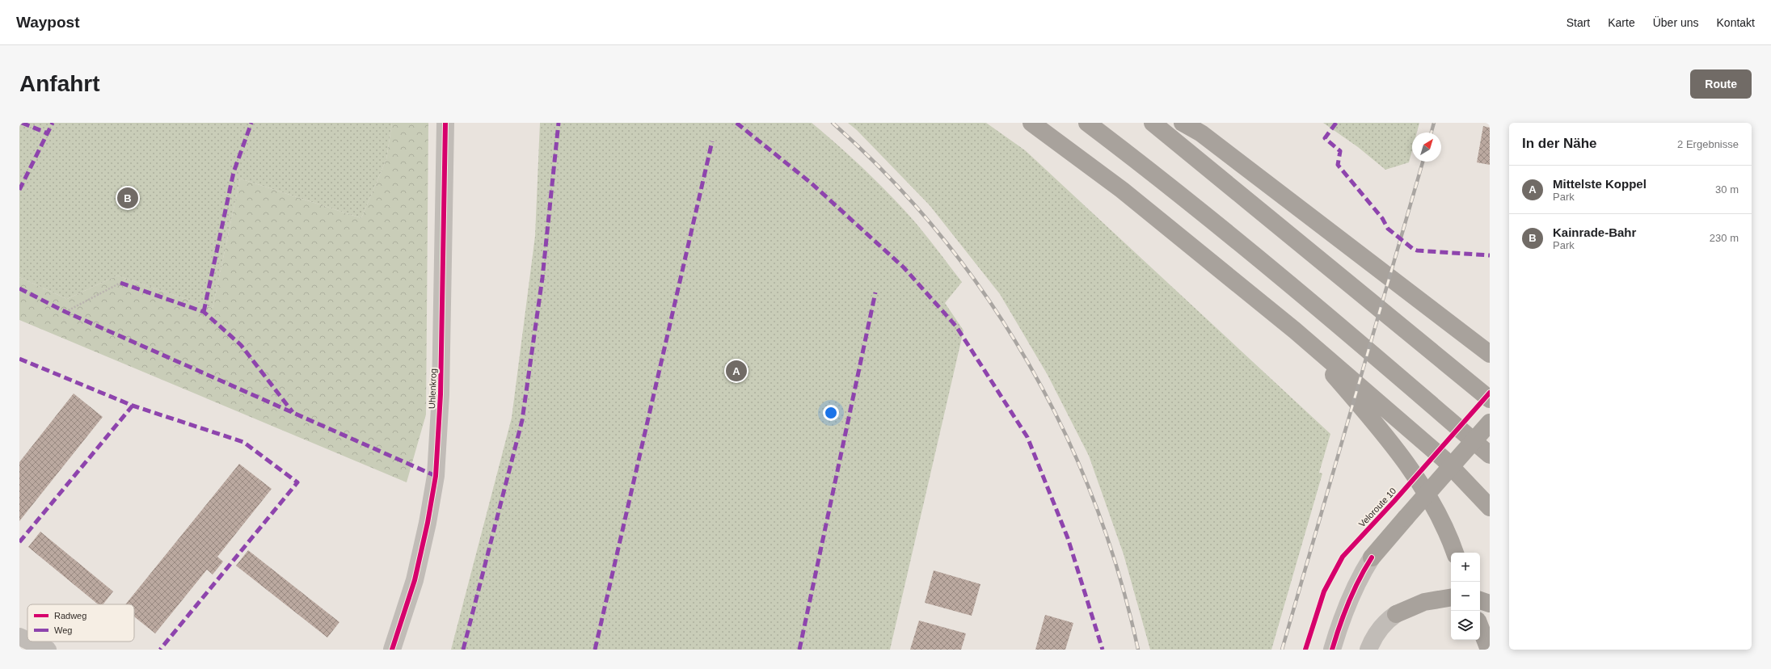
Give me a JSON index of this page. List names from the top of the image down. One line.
{"streets":{"street":["Uhlenkrog"],"cycle path":["Veloroute 10"]},"legend":["Radweg","Weg"],"north":"top right","page":{"header":"Waypost","nav":["Start","Karte","Über uns","Kontakt"],"buttons":"Route","title":"Anfahrt","heading":["In der Nähe","2 Ergebnisse"],"list":[{"mark":"A","name":"Mittelste Koppel","note":"Park","value":"30 m"},{"mark":"B","name":"Kainrade-Bahr","note":"Park","value":"230 m"}],"pins":["B","A"],"map_buttons":["+","−"]}}
